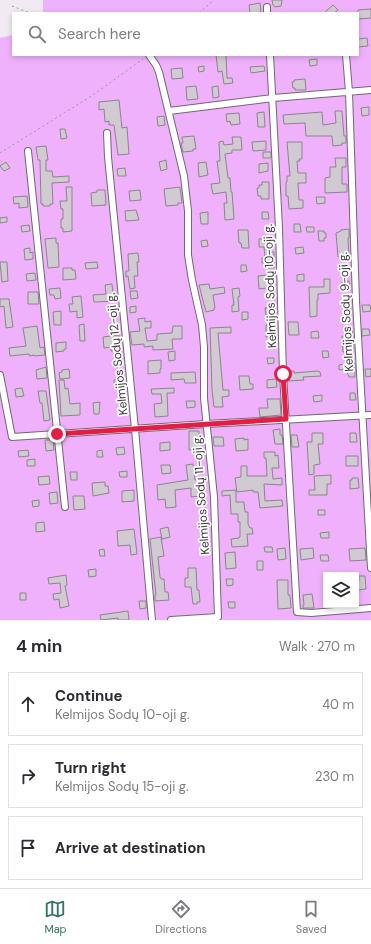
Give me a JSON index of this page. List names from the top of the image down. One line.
{"streets":{"street":["Kelmijos Sodų 10-oji g.","Kelmijos Sodų 9-oji g.","Kelmijos Sodų 12-oji g.","Kelmijos Sodų 11-oji g."]},"page":{"search":"Search here","heading":["4 min","Walk · 270 m"],"list":[["Continue","Kelmijos Sodų 10-oji g.","40 m"],["Turn right","Kelmijos Sodų 15-oji g.","230 m"],"Arrive at destination"],"nav":["Map","Directions","Saved"]}}
